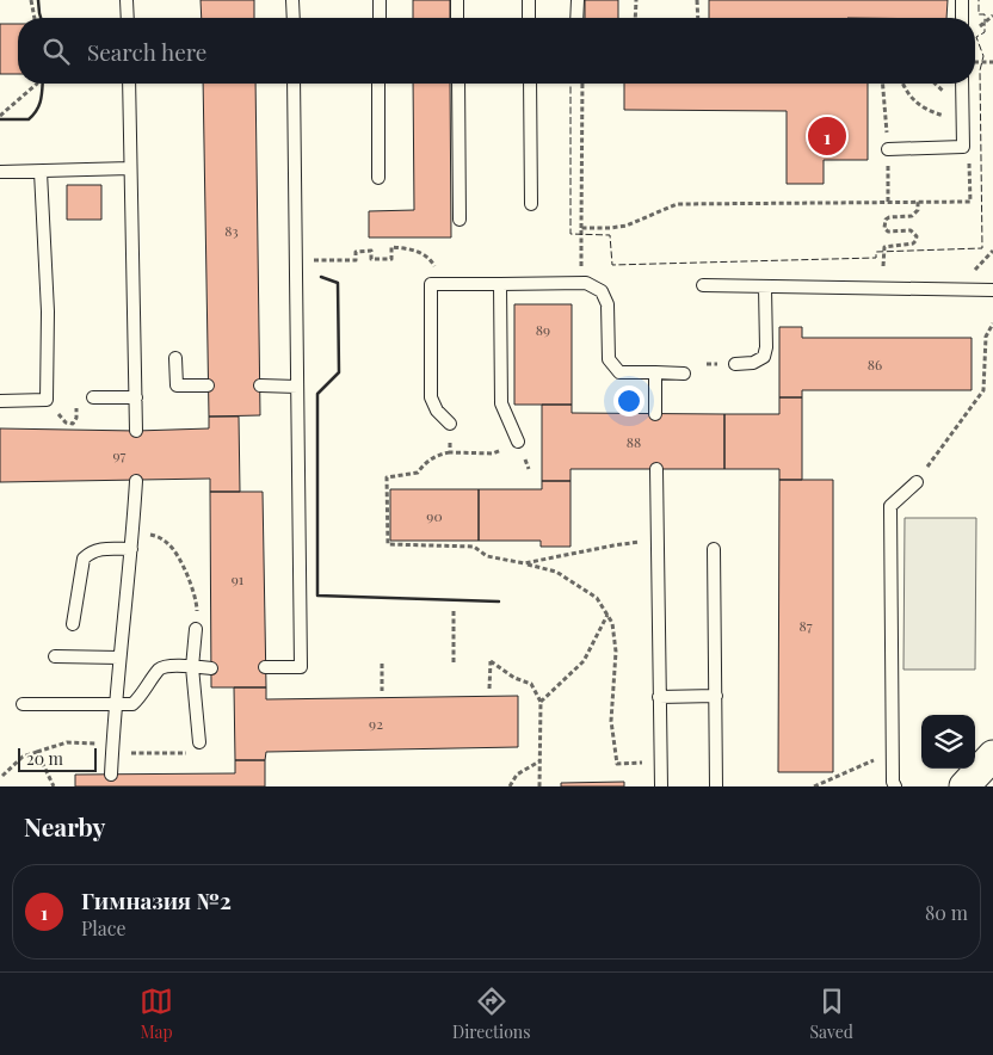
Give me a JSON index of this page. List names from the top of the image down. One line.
{"house_numbers":["83","89","86","88","97","90","91","87","92"],"scale_bar":"20 m","page":{"search":"Search here","pins":"1","scale":"20 m","heading":"Nearby","list":[{"mark":"1","name":"Гимназия №2","note":"Place","value":"80 m"}],"nav":["Map","Directions","Saved"]}}
